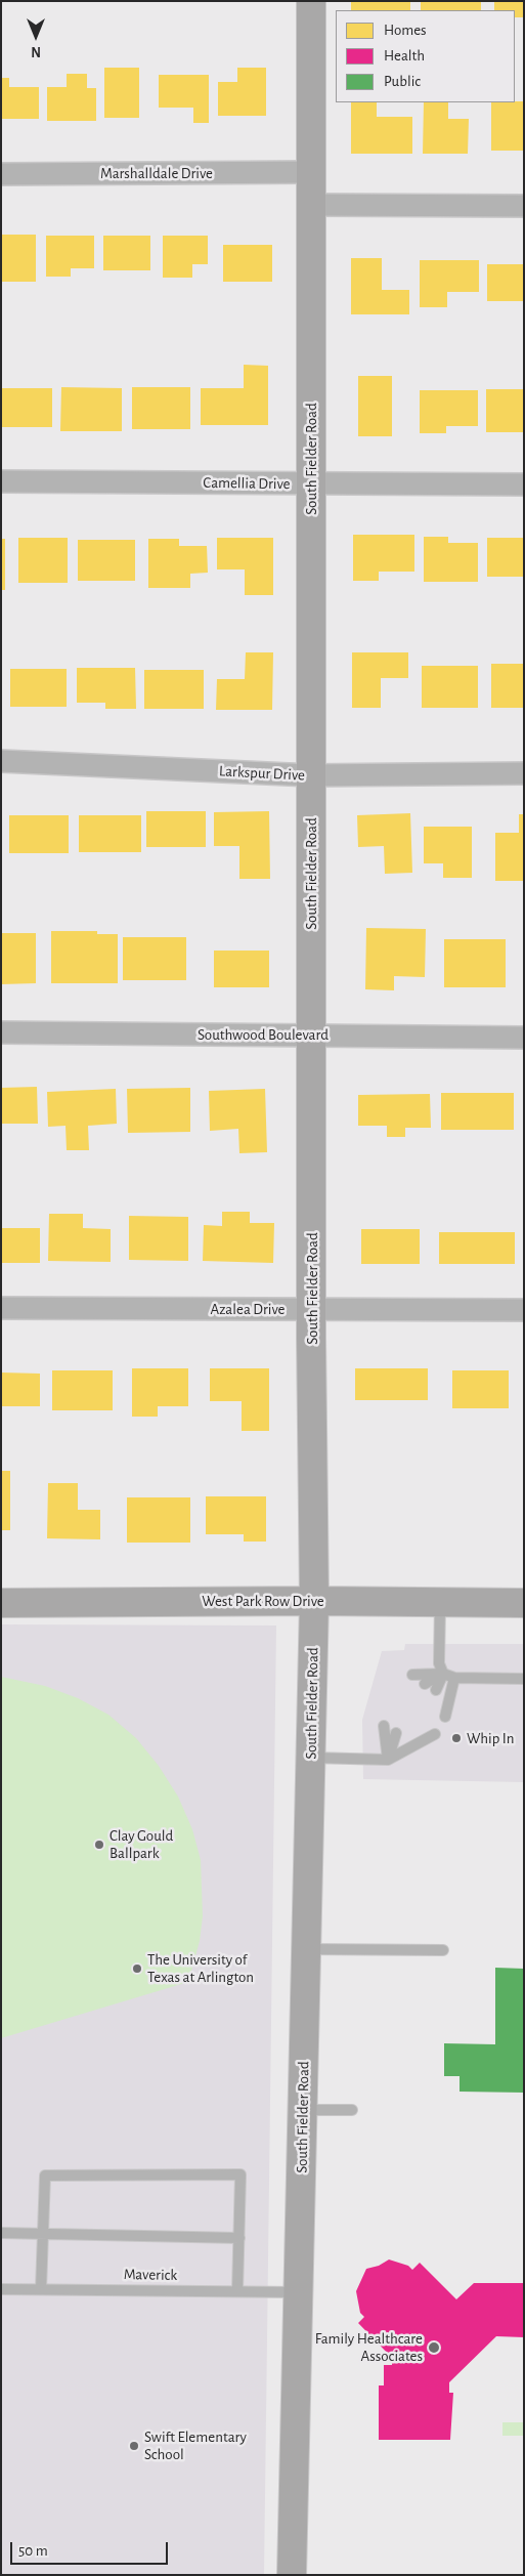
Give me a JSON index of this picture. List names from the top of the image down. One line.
{"streets":{"main road":["South Fielder Road","West Park Row Drive"],"street":["Marshalldale Drive","Camellia Drive","Larkspur Drive","Southwood Boulevard","Azalea Drive"],"lane":["Maverick"]},"crossings":[["Marshalldale Drive","South Fielder Road"],["South Fielder Road","Camellia Drive"],["South Fielder Road","Larkspur Drive"],["South Fielder Road","Southwood Boulevard"],["South Fielder Road","Azalea Drive"],["South Fielder Road","West Park Row Drive"],["South Fielder Road","Maverick"]],"places":["Whip In","Clay Gould Ballpark","The University of Texas at Arlington","Family Healthcare Associates","Swift Elementary School"],"legend":["Homes","Health","Public"],"scale_bar":"50 m","north":"bottom"}
